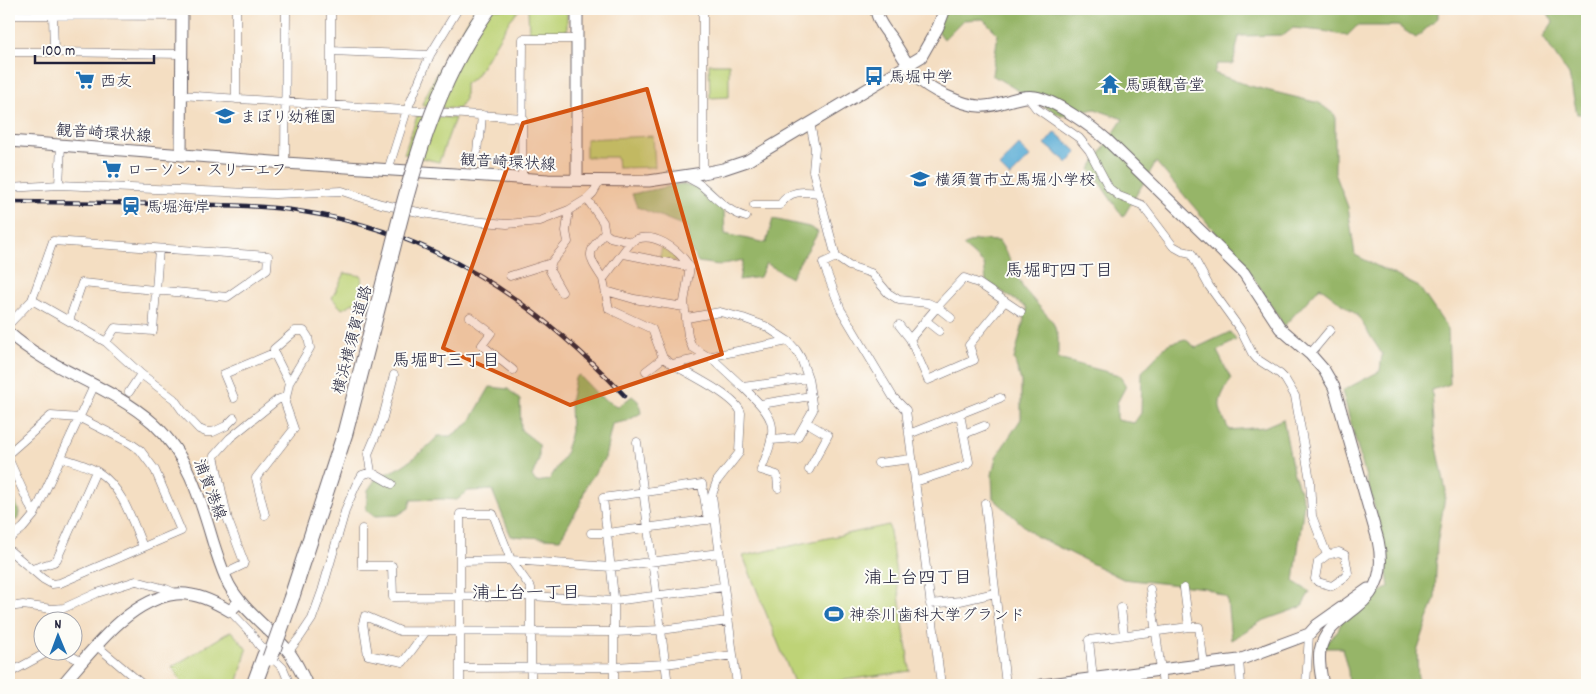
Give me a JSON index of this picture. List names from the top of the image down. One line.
{"streets":{"highway":["横浜横須賀道路"],"street":["観音崎環状線","浦賀港線"]},"districts":["馬堀町四丁目","馬堀町三丁目","浦上台四丁目","浦上台一丁目"],"places":{"bus stop":["馬堀中学"],"supermarket":["西友","ローソン・スリーエフ"],"temple":["馬頭観音堂"],"school or university":["まぼり幼稚園","横須賀市立馬堀小学校"],"station":["馬堀海岸"],"sports":["神奈川歯科大学グランド"]},"scale_bar":"100 m","north":"top"}
